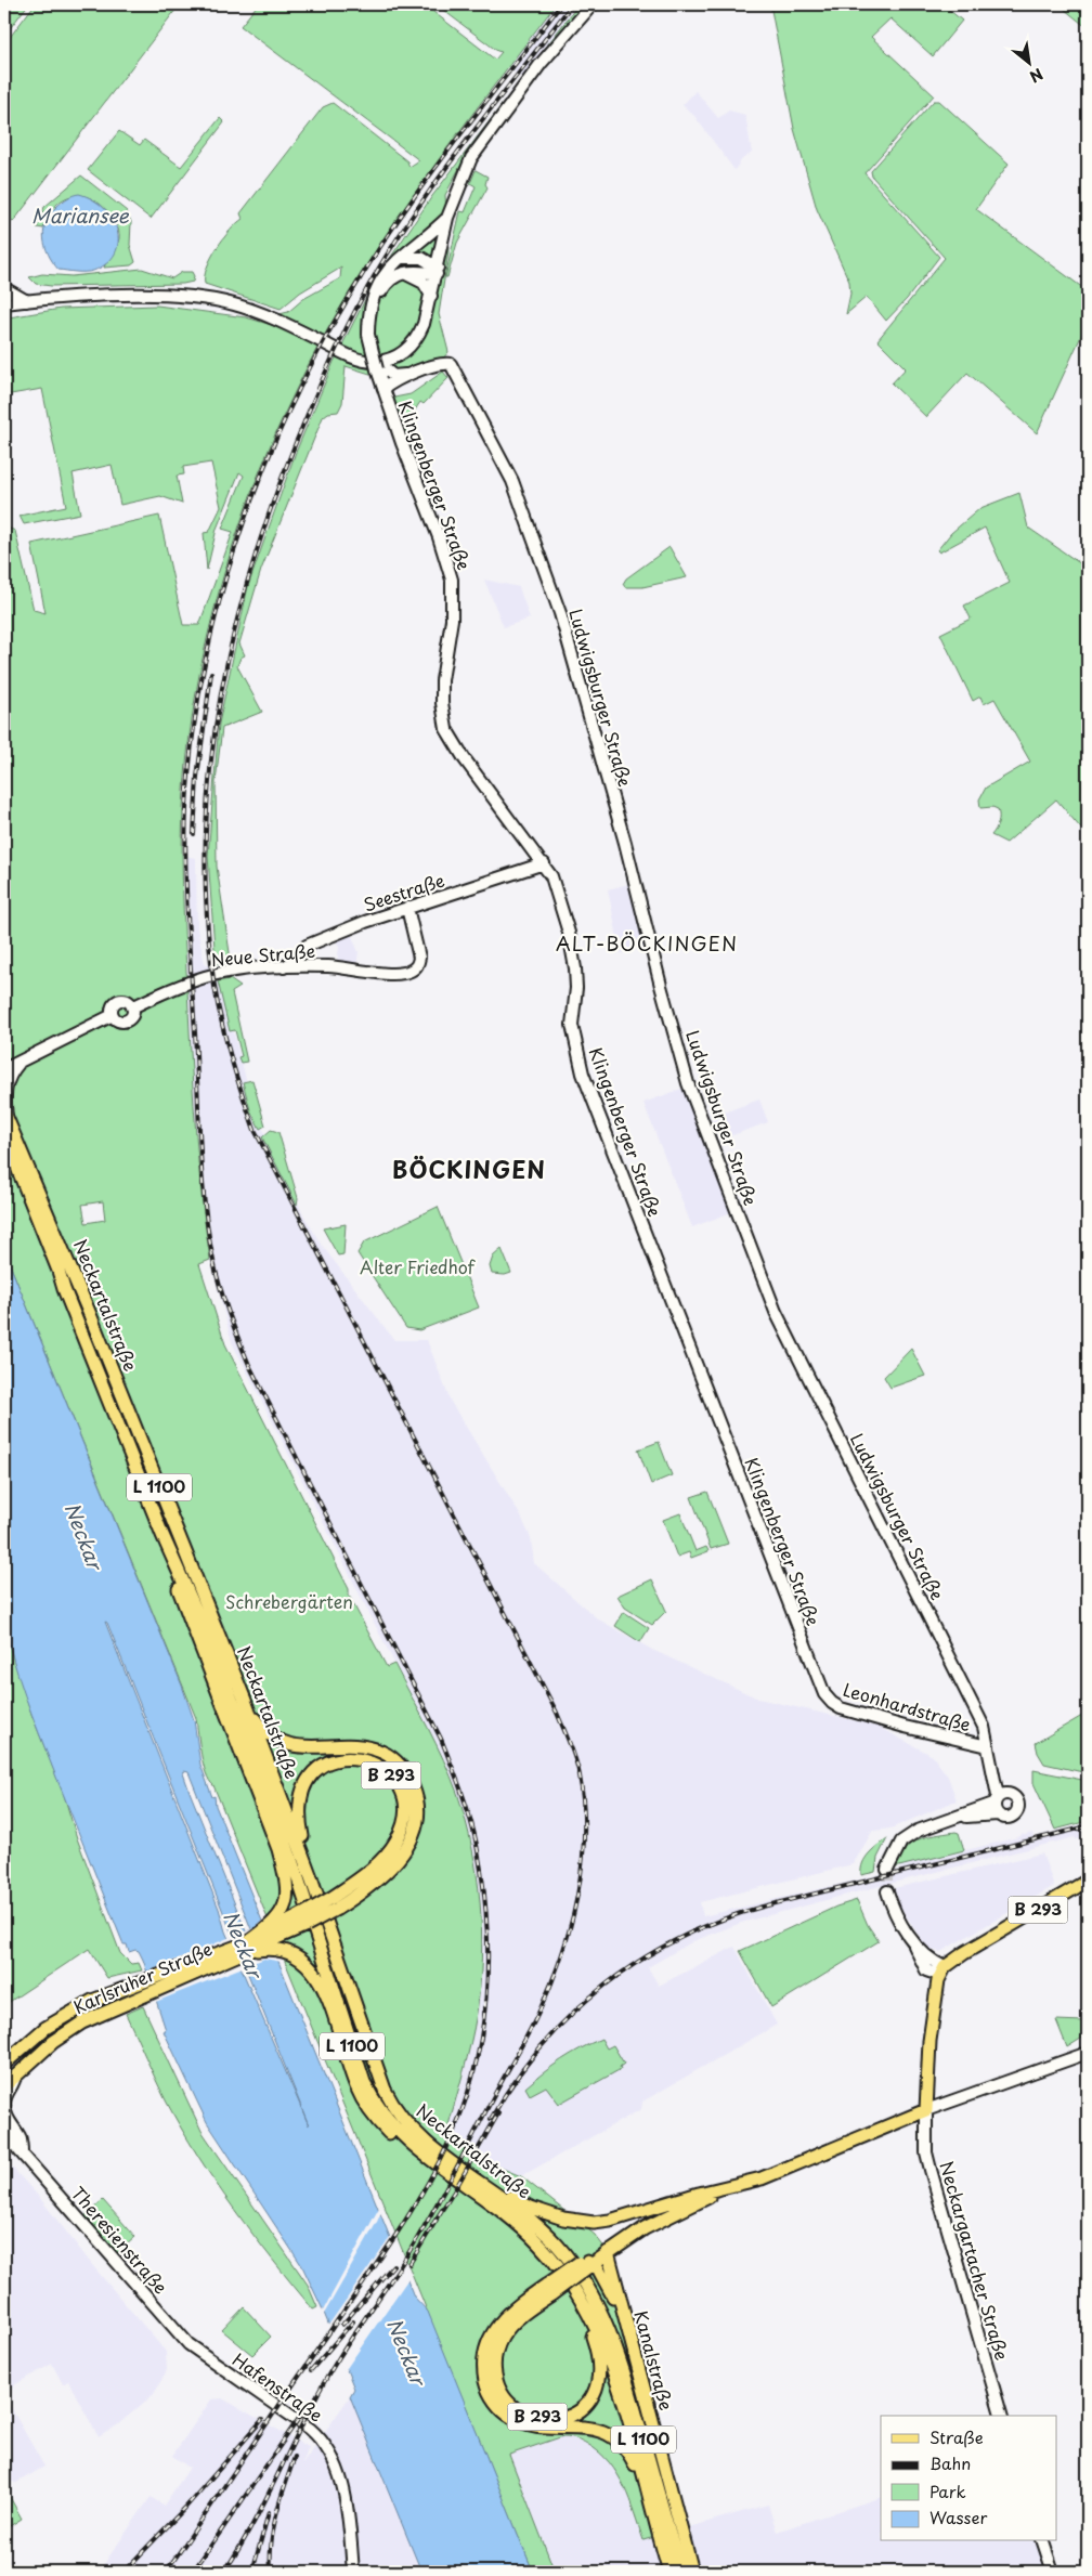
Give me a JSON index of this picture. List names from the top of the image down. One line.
{"streets":{"main road":["Neckartalstraße","L 1100","B 293","Karlsruher Straße","Kanalstraße"],"street":["Klingenberger Straße","Ludwigsburger Straße","Seestraße","Neue Straße","Leonhardstraße","Theresienstraße","Neckargartacher Straße","Hafenstraße"]},"crossings":[["Klingenberger Straße","Ludwigsburger Straße"],["Klingenberger Straße","Seestraße"],["Klingenberger Straße","Leonhardstraße"],["Ludwigsburger Straße","Leonhardstraße"],["Seestraße","Neue Straße"],["Neckartalstraße","B 293"],["Neckartalstraße","Karlsruher Straße"],["B 293","Neckargartacher Straße"],["B 293","Kanalstraße"],["Theresienstraße","Hafenstraße"]],"districts":["ALT-BÖCKINGEN","BÖCKINGEN"],"water":["Mariansee","Neckar"],"parks":["Alter Friedhof","Schrebergärten"],"legend":["Straße","Bahn","Park","Wasser"],"north":"bottom right"}
